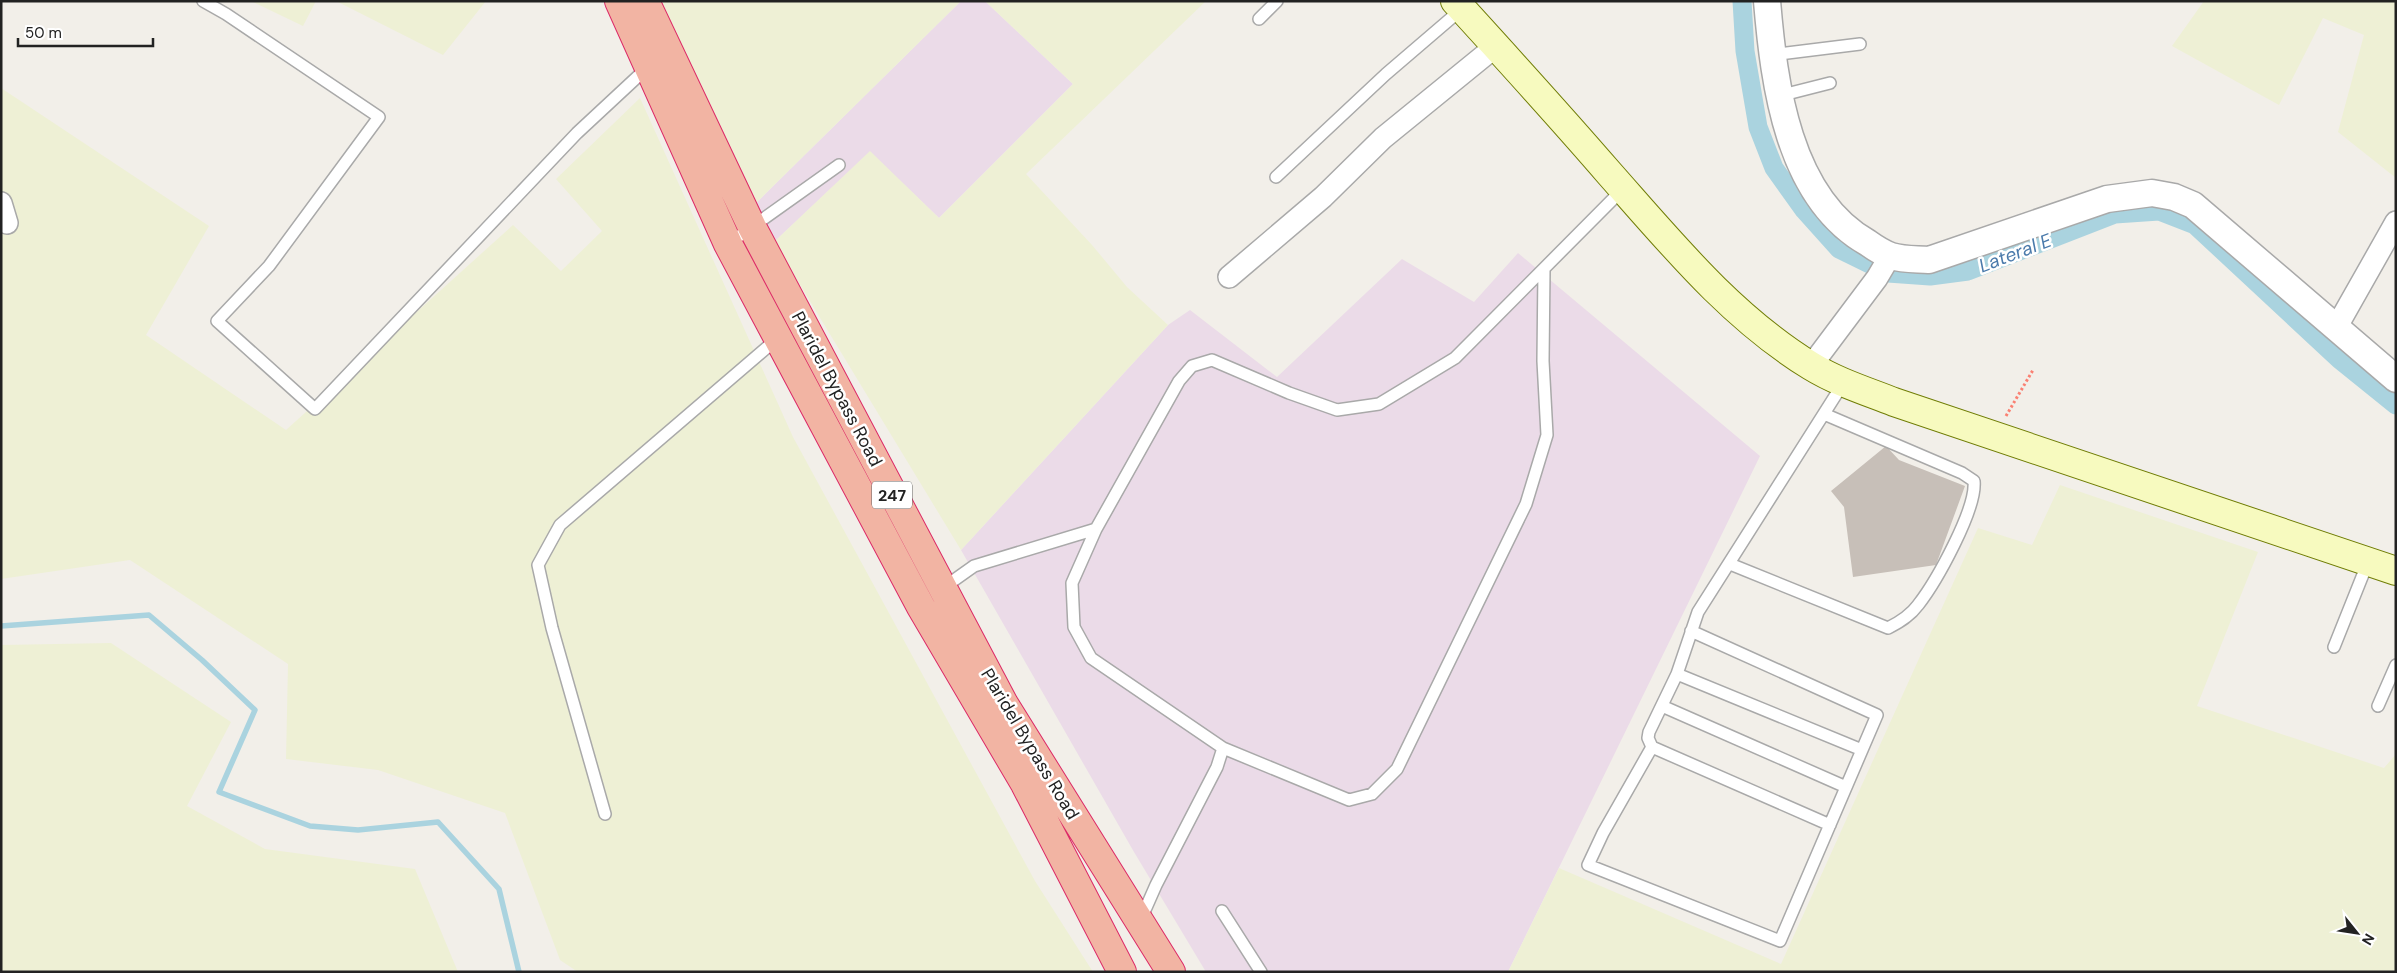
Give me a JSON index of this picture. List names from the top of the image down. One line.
{"streets":{"highway":["Plaridel Bypass Road","247"]},"water":["Lateral E"],"scale_bar":"50 m","north":"bottom right"}
